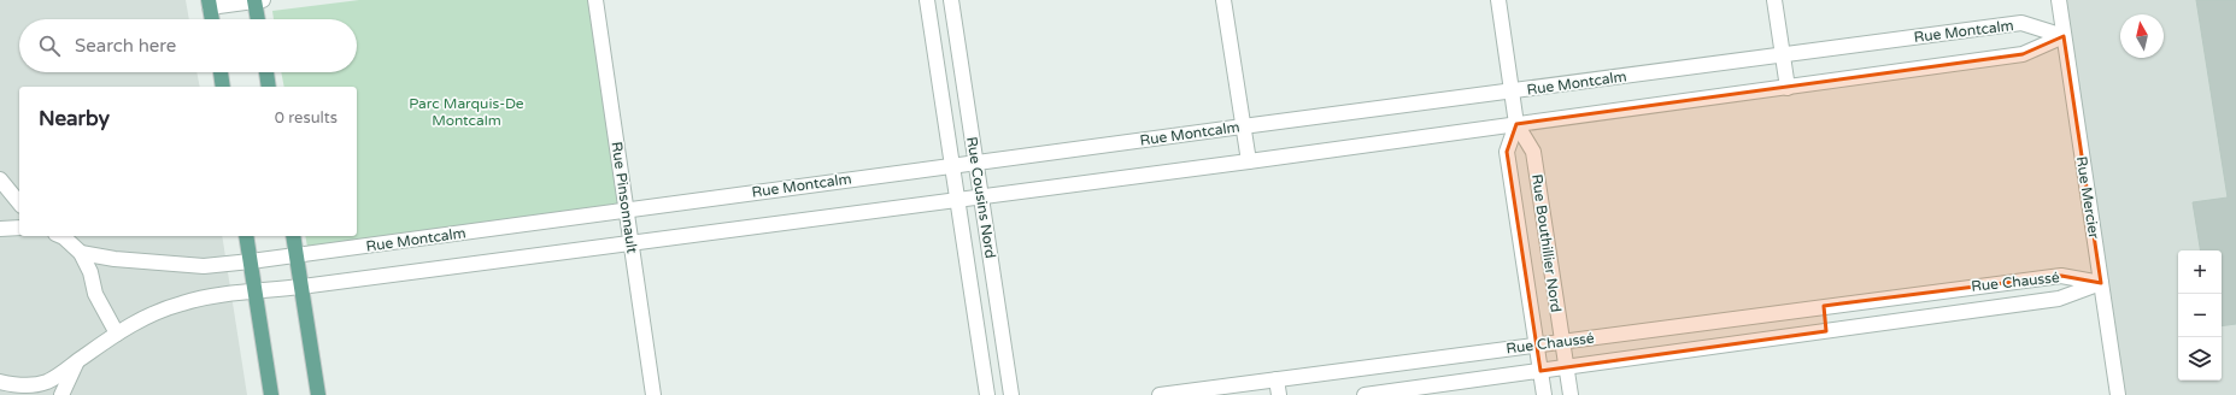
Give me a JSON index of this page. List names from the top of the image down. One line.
{"streets":{"street":["Rue Montcalm","Rue Pinsonnault","Rue Cousins Nord","Rue Mercier","Rue Bouthillier Nord","Rue Chaussé"]},"crossings":[["Rue Montcalm","Rue Pinsonnault"],["Rue Montcalm","Rue Cousins Nord"],["Rue Montcalm","Rue Mercier"],["Rue Montcalm","Rue Bouthillier Nord"],["Rue Mercier","Rue Chaussé"],["Rue Bouthillier Nord","Rue Chaussé"]],"parks":["Parc Marquis-De Montcalm"],"north":"top","page":{"search":"Search here","heading":["Nearby","0 results"],"map_buttons":["+","−"]}}
